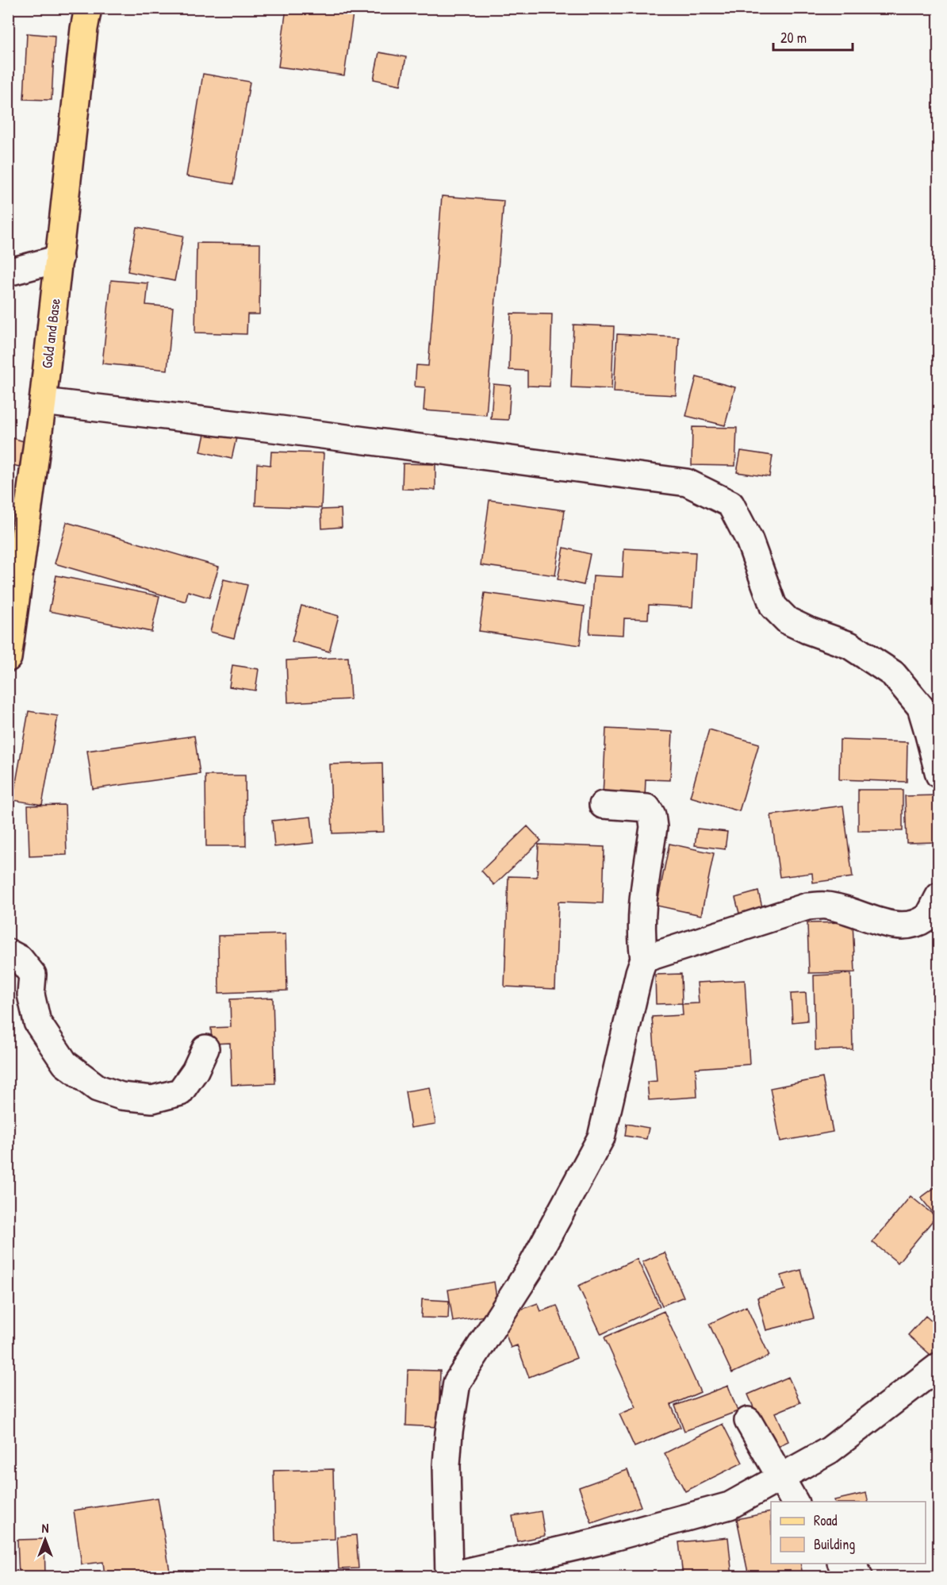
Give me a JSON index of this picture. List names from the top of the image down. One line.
{"streets":{"main road":["Gold and Base"]},"legend":["Road","Building"],"scale_bar":"20 m","north":"top"}
